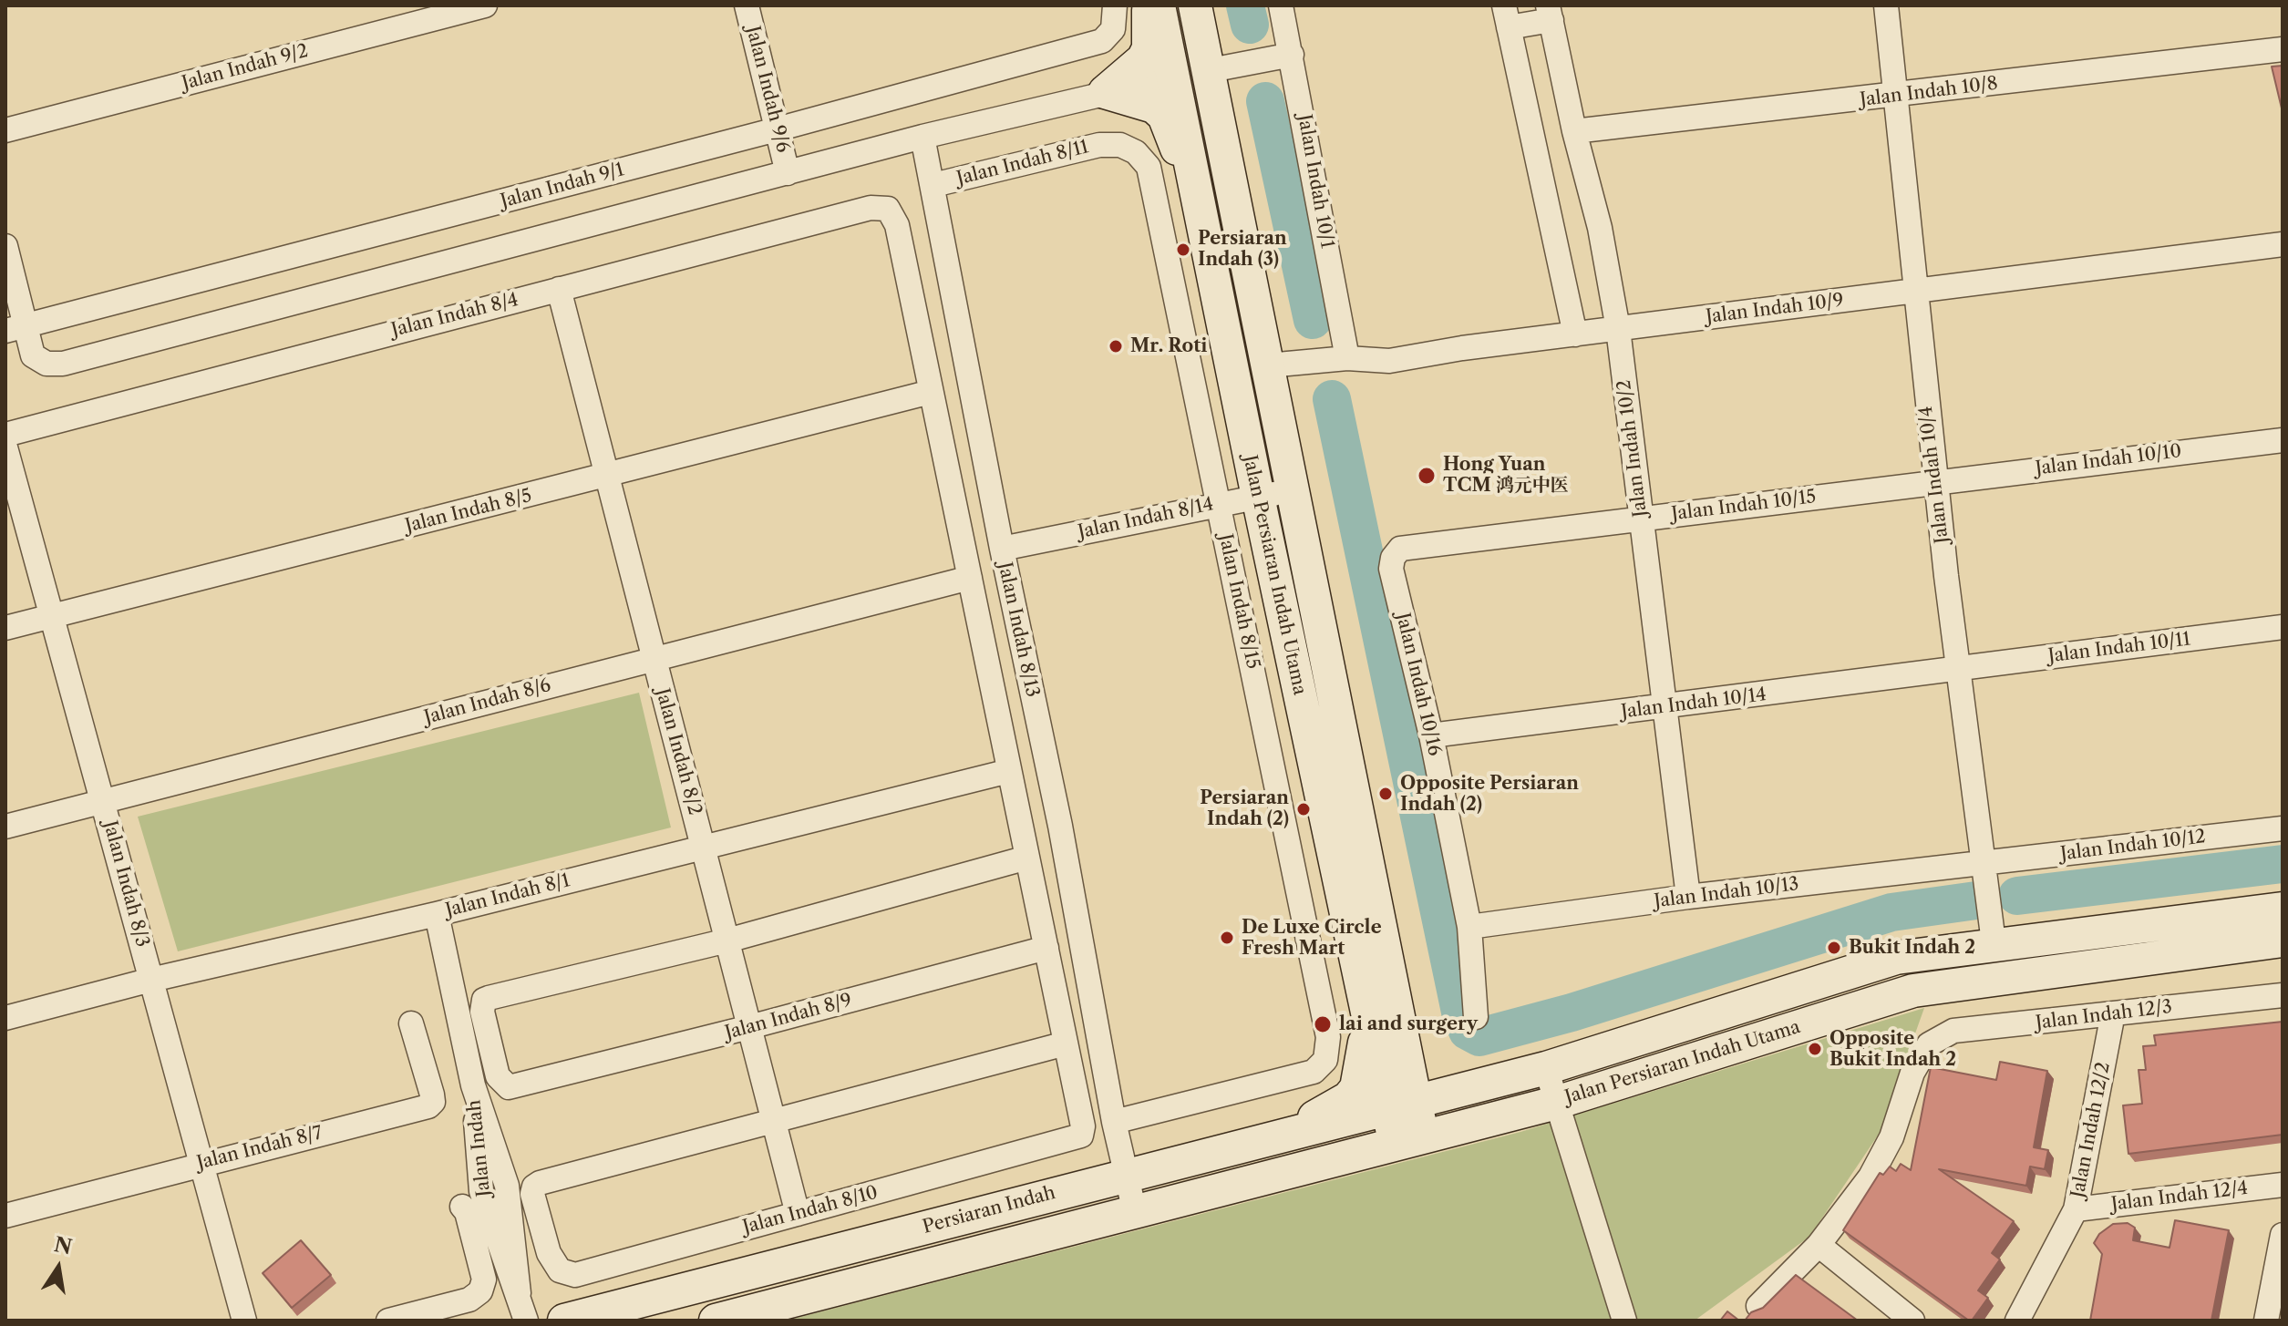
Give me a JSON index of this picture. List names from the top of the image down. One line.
{"streets":{"main road":["Jalan Persiaran Indah Utama","Persiaran Indah"],"street":["Jalan Indah 9/2","Jalan Indah 9/6","Jalan Indah 10/8","Jalan Indah 8/11","Jalan Indah 10/1","Jalan Indah 9/1","Jalan Indah 10/9","Jalan Indah 8/4","Jalan Indah 10/2","Jalan Indah 10/10","Jalan Indah 10/4","Jalan Indah 10/15","Jalan Indah 8/5","Jalan Indah 8/14","Jalan Indah 8/15","Jalan Indah 8/13","Jalan Indah 10/11","Jalan Indah 10/16","Jalan Indah 8/6","Jalan Indah 10/14","Jalan Indah 8/2","Jalan Indah 10/12","Jalan Indah 8/3","Jalan Indah 10/13","Jalan Indah 8/1","Jalan Indah 12/3","Jalan Indah 8/9","Jalan Indah 12/2","Jalan Indah 8/7","Jalan Indah","Jalan Indah 12/4","Jalan Indah 8/10"]},"crossings":[["Jalan Indah 9/6","Jalan Indah 9/1"],["Jalan Indah 10/8","Jalan Indah 10/2"],["Jalan Indah 10/8","Jalan Indah 10/4"],["Jalan Indah 8/11","Jalan Indah 8/15"],["Jalan Indah 8/11","Jalan Indah 8/13"],["Jalan Indah 10/1","Jalan Indah 10/9"],["Jalan Indah 10/9","Jalan Indah 10/2"],["Jalan Indah 10/9","Jalan Indah 10/4"],["Jalan Indah 10/9","Jalan Persiaran Indah Utama"],["Jalan Indah 8/4","Jalan Indah 8/5"],["Jalan Indah 8/4","Jalan Indah 8/2"],["Jalan Indah 10/2","Jalan Indah 10/15"],["Jalan Indah 10/2","Jalan Indah 10/14"],["Jalan Indah 10/2","Jalan Indah 10/13"],["Jalan Indah 10/10","Jalan Indah 10/4"],["Jalan Indah 10/10","Jalan Indah 10/15"],["Jalan Indah 10/4","Jalan Indah 10/15"],["Jalan Indah 10/4","Jalan Persiaran Indah Utama"],["Jalan Indah 10/4","Jalan Indah 10/11"],["Jalan Indah 10/4","Jalan Indah 10/14"],["Jalan Indah 10/4","Jalan Indah 10/12"],["Jalan Indah 10/4","Jalan Indah 10/13"],["Jalan Indah 10/15","Jalan Indah 10/16"],["Jalan Indah 8/5","Jalan Indah 8/2"],["Jalan Indah 8/5","Jalan Indah 8/3"],["Jalan Indah 8/14","Jalan Persiaran Indah Utama"],["Jalan Indah 8/14","Jalan Indah 8/15"],["Jalan Indah 8/14","Jalan Indah 8/13"],["Jalan Persiaran Indah Utama","Persiaran Indah"],["Jalan Indah 8/15","Jalan Indah 8/13"],["Jalan Indah 8/13","Persiaran Indah"],["Jalan Indah 10/11","Jalan Indah 10/14"],["Jalan Indah 10/16","Jalan Indah 10/14"],["Jalan Indah 10/16","Jalan Indah 10/13"],["Jalan Indah 8/6","Jalan Indah 8/2"],["Jalan Indah 8/6","Jalan Indah 8/3"],["Jalan Indah 8/2","Jalan Indah 8/1"],["Jalan Indah 8/2","Jalan Indah 8/9"],["Jalan Indah 8/2","Jalan Indah 8/10"],["Jalan Indah 10/12","Jalan Indah 10/13"],["Jalan Indah 8/3","Jalan Indah 8/1"],["Jalan Indah 8/3","Jalan Indah 8/7"],["Jalan Indah 8/1","Jalan Indah"],["Jalan Indah 12/3","Jalan Indah 12/2"],["Jalan Indah 12/2","Jalan Indah 12/4"]],"places":["Persiaran Indah (3)","Mr. Roti","Hong Yuan TCM 鸿元中医","Opposite Persiaran Indah (2)","Persiaran Indah (2)","De Luxe Circle Fresh Mart","Bukit Indah 2","lai and surgery","Opposite Bukit Indah 2"],"north":"top"}
